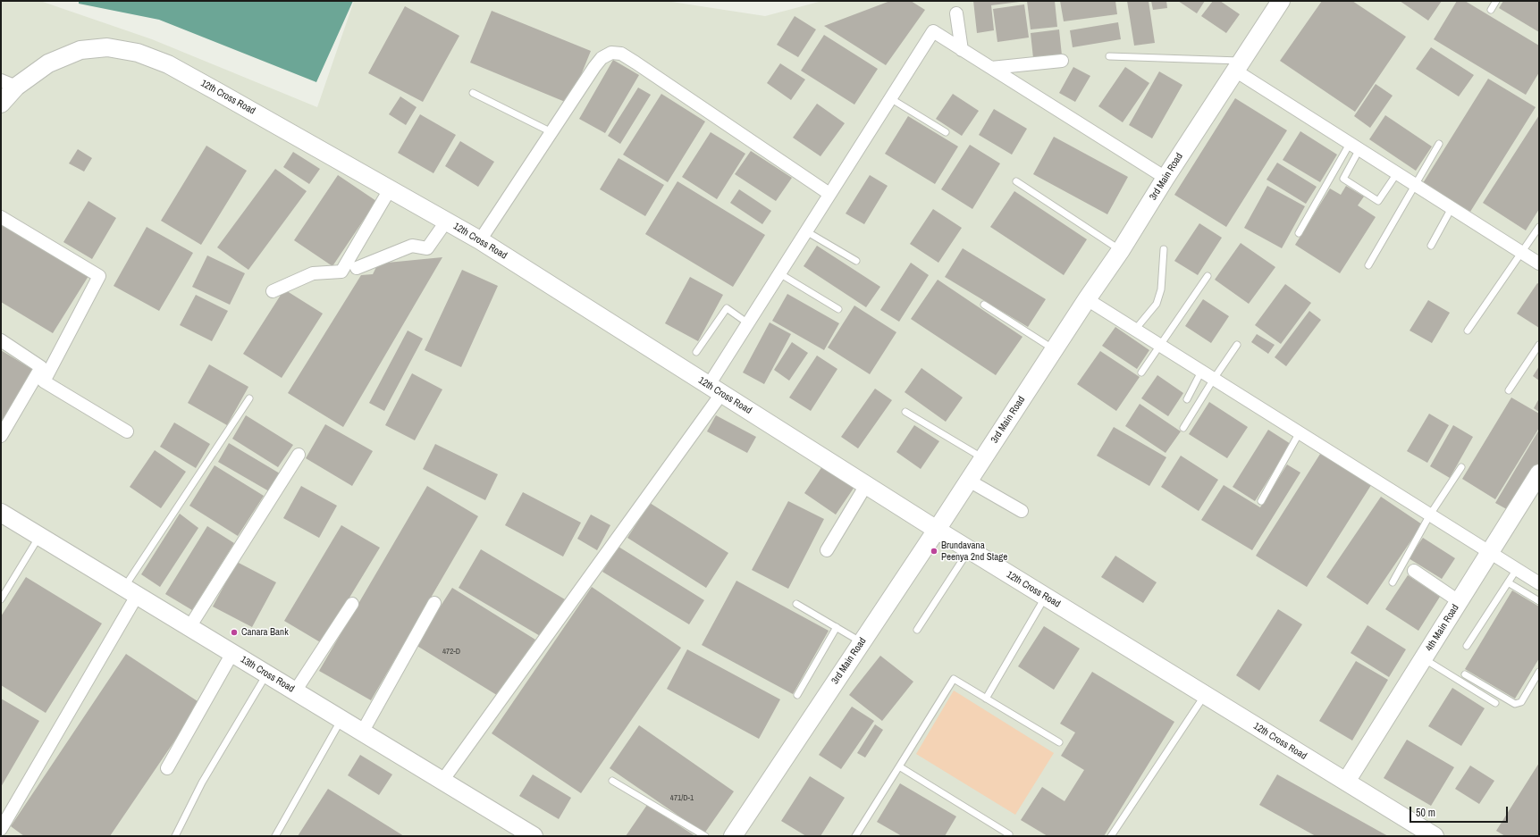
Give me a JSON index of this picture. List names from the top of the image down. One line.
{"streets":{"street":["12th Cross Road","3rd Main Road","4th Main Road","13th Cross Road"]},"crossings":[["12th Cross Road","3rd Main Road"],["12th Cross Road","4th Main Road"]],"places":["Brundavana Peenya 2nd Stage","Canara Bank"],"house_numbers":["472-D","471/D-1"],"scale_bar":"50 m"}
